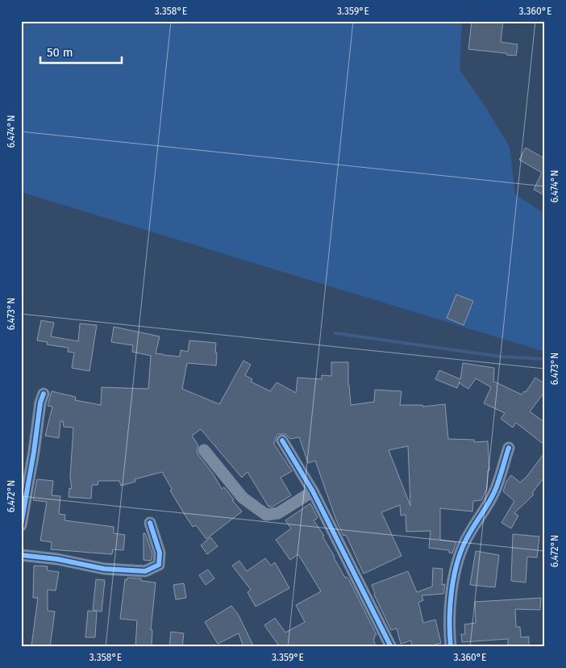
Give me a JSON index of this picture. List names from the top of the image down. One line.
{"scale_bar":"50 m","coordinates":["3.358°E","3.359°E","3.360°E","6.474°N","6.473°N","6.472°N"]}
